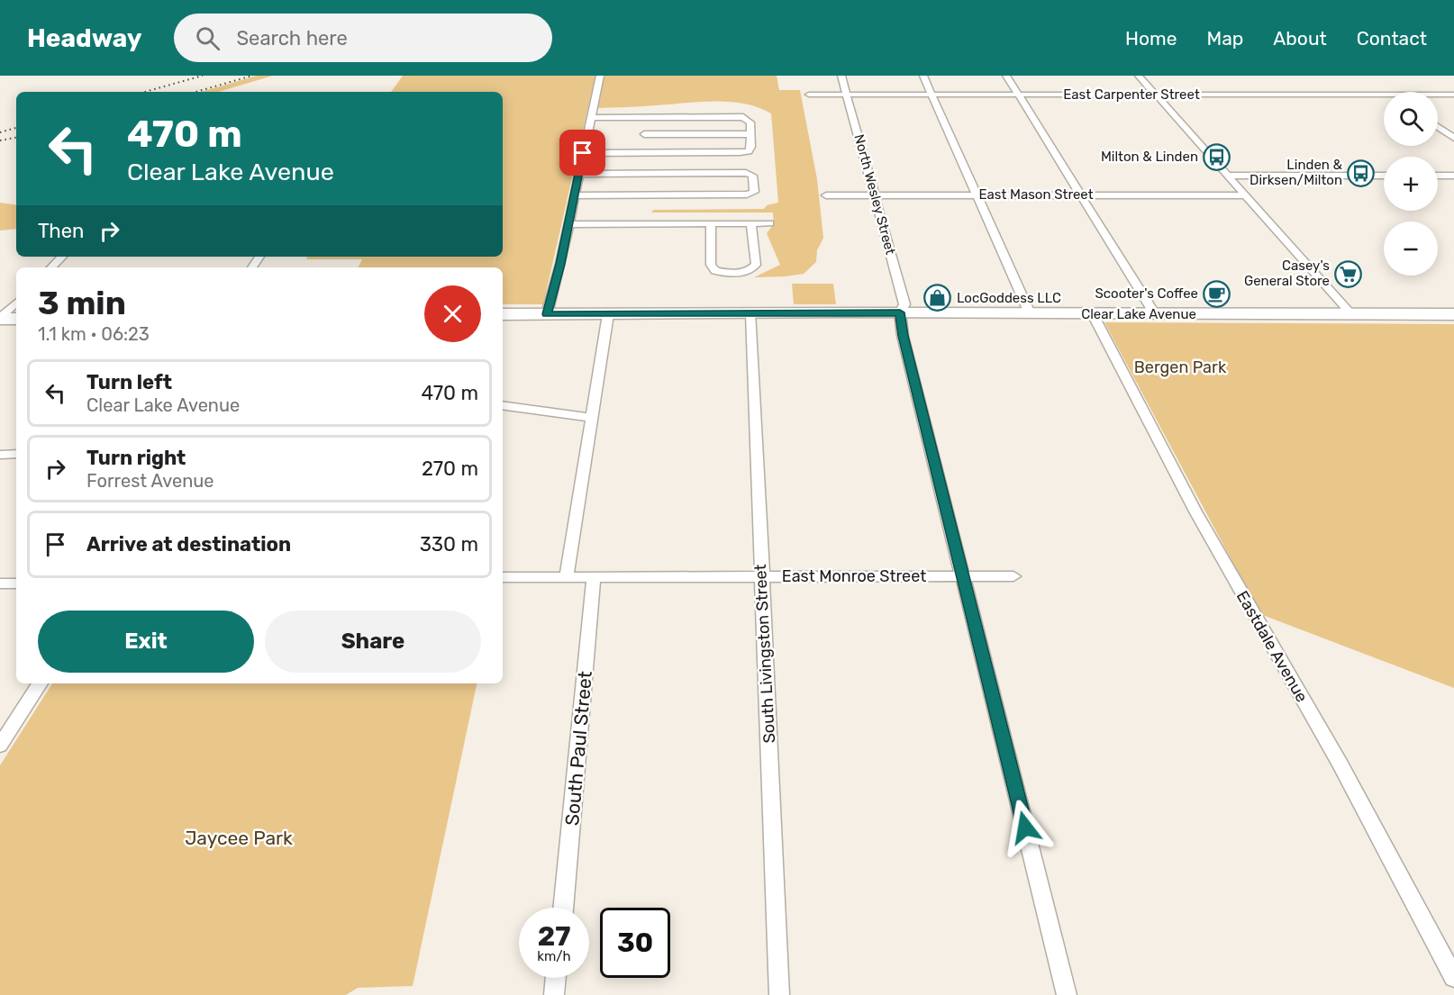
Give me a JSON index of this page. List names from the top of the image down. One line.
{"streets":{"main road":["Clear Lake Avenue"],"street":["East Carpenter Street","North Wesley Street","East Mason Street","East Monroe Street","Eastdale Avenue","South Livingston Street","South Paul Street"]},"crossings":[["East Carpenter Street","North Wesley Street"],["North Wesley Street","East Mason Street"],["North Wesley Street","Clear Lake Avenue"],["North Wesley Street","East Monroe Street"],["Clear Lake Avenue","Eastdale Avenue"],["Clear Lake Avenue","South Livingston Street"],["East Monroe Street","South Livingston Street"],["East Monroe Street","South Paul Street"]],"parks":["Bergen Park","Jaycee Park"],"places":{"bus stop":["Milton & Linden","Linden & Dirksen/Milton"],"supermarket":["Casey's General Store"],"cafe":["Scooter's Coffee"],"shop":["LocGoddess LLC"]},"page":{"header":"Headway","search":"Search here","nav":["Home","Map","About","Contact"],"map_buttons":["+","−"],"turn":["470 m","Clear Lake Avenue"],"then":"Then","heading":["3 min","1.1 km · 06:23"],"list":[{"name":"Turn left","note":"Clear Lake Avenue","value":"470 m"},{"name":"Turn right","note":"Forrest Avenue","value":"270 m"},{"name":"Arrive at destination","value":"330 m"}],"buttons":["Exit","Share"],"speed":"27 km/h","limit":"30"}}
